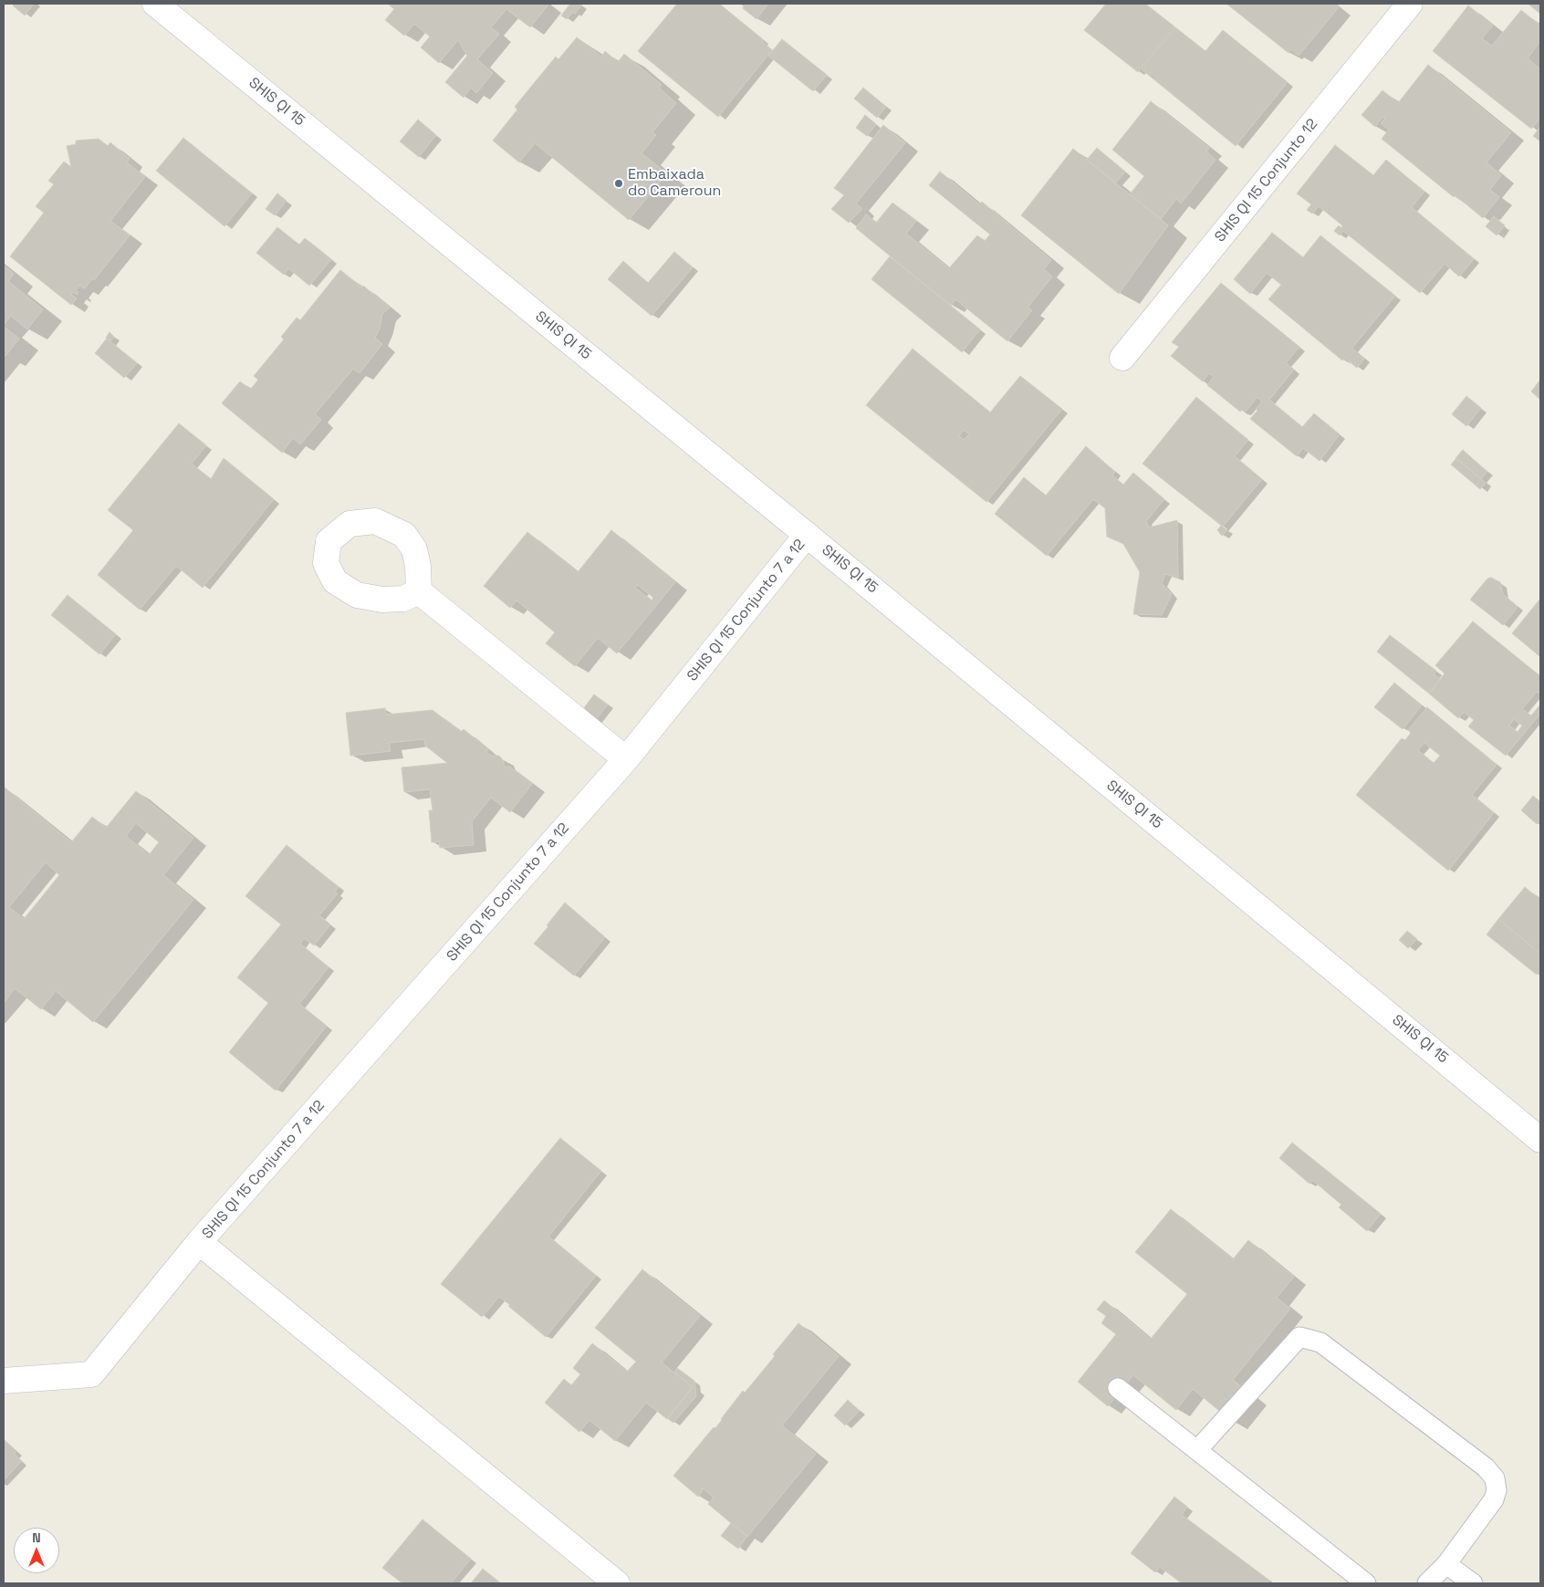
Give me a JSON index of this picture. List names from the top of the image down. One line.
{"streets":{"street":["SHIS QI 15","SHIS QI 15 Conjunto 12","SHIS QI 15 Conjunto 7 a 12"]},"crossings":[["SHIS QI 15","SHIS QI 15 Conjunto 7 a 12"]],"places":["Embaixada do Cameroun"],"north":"top"}
